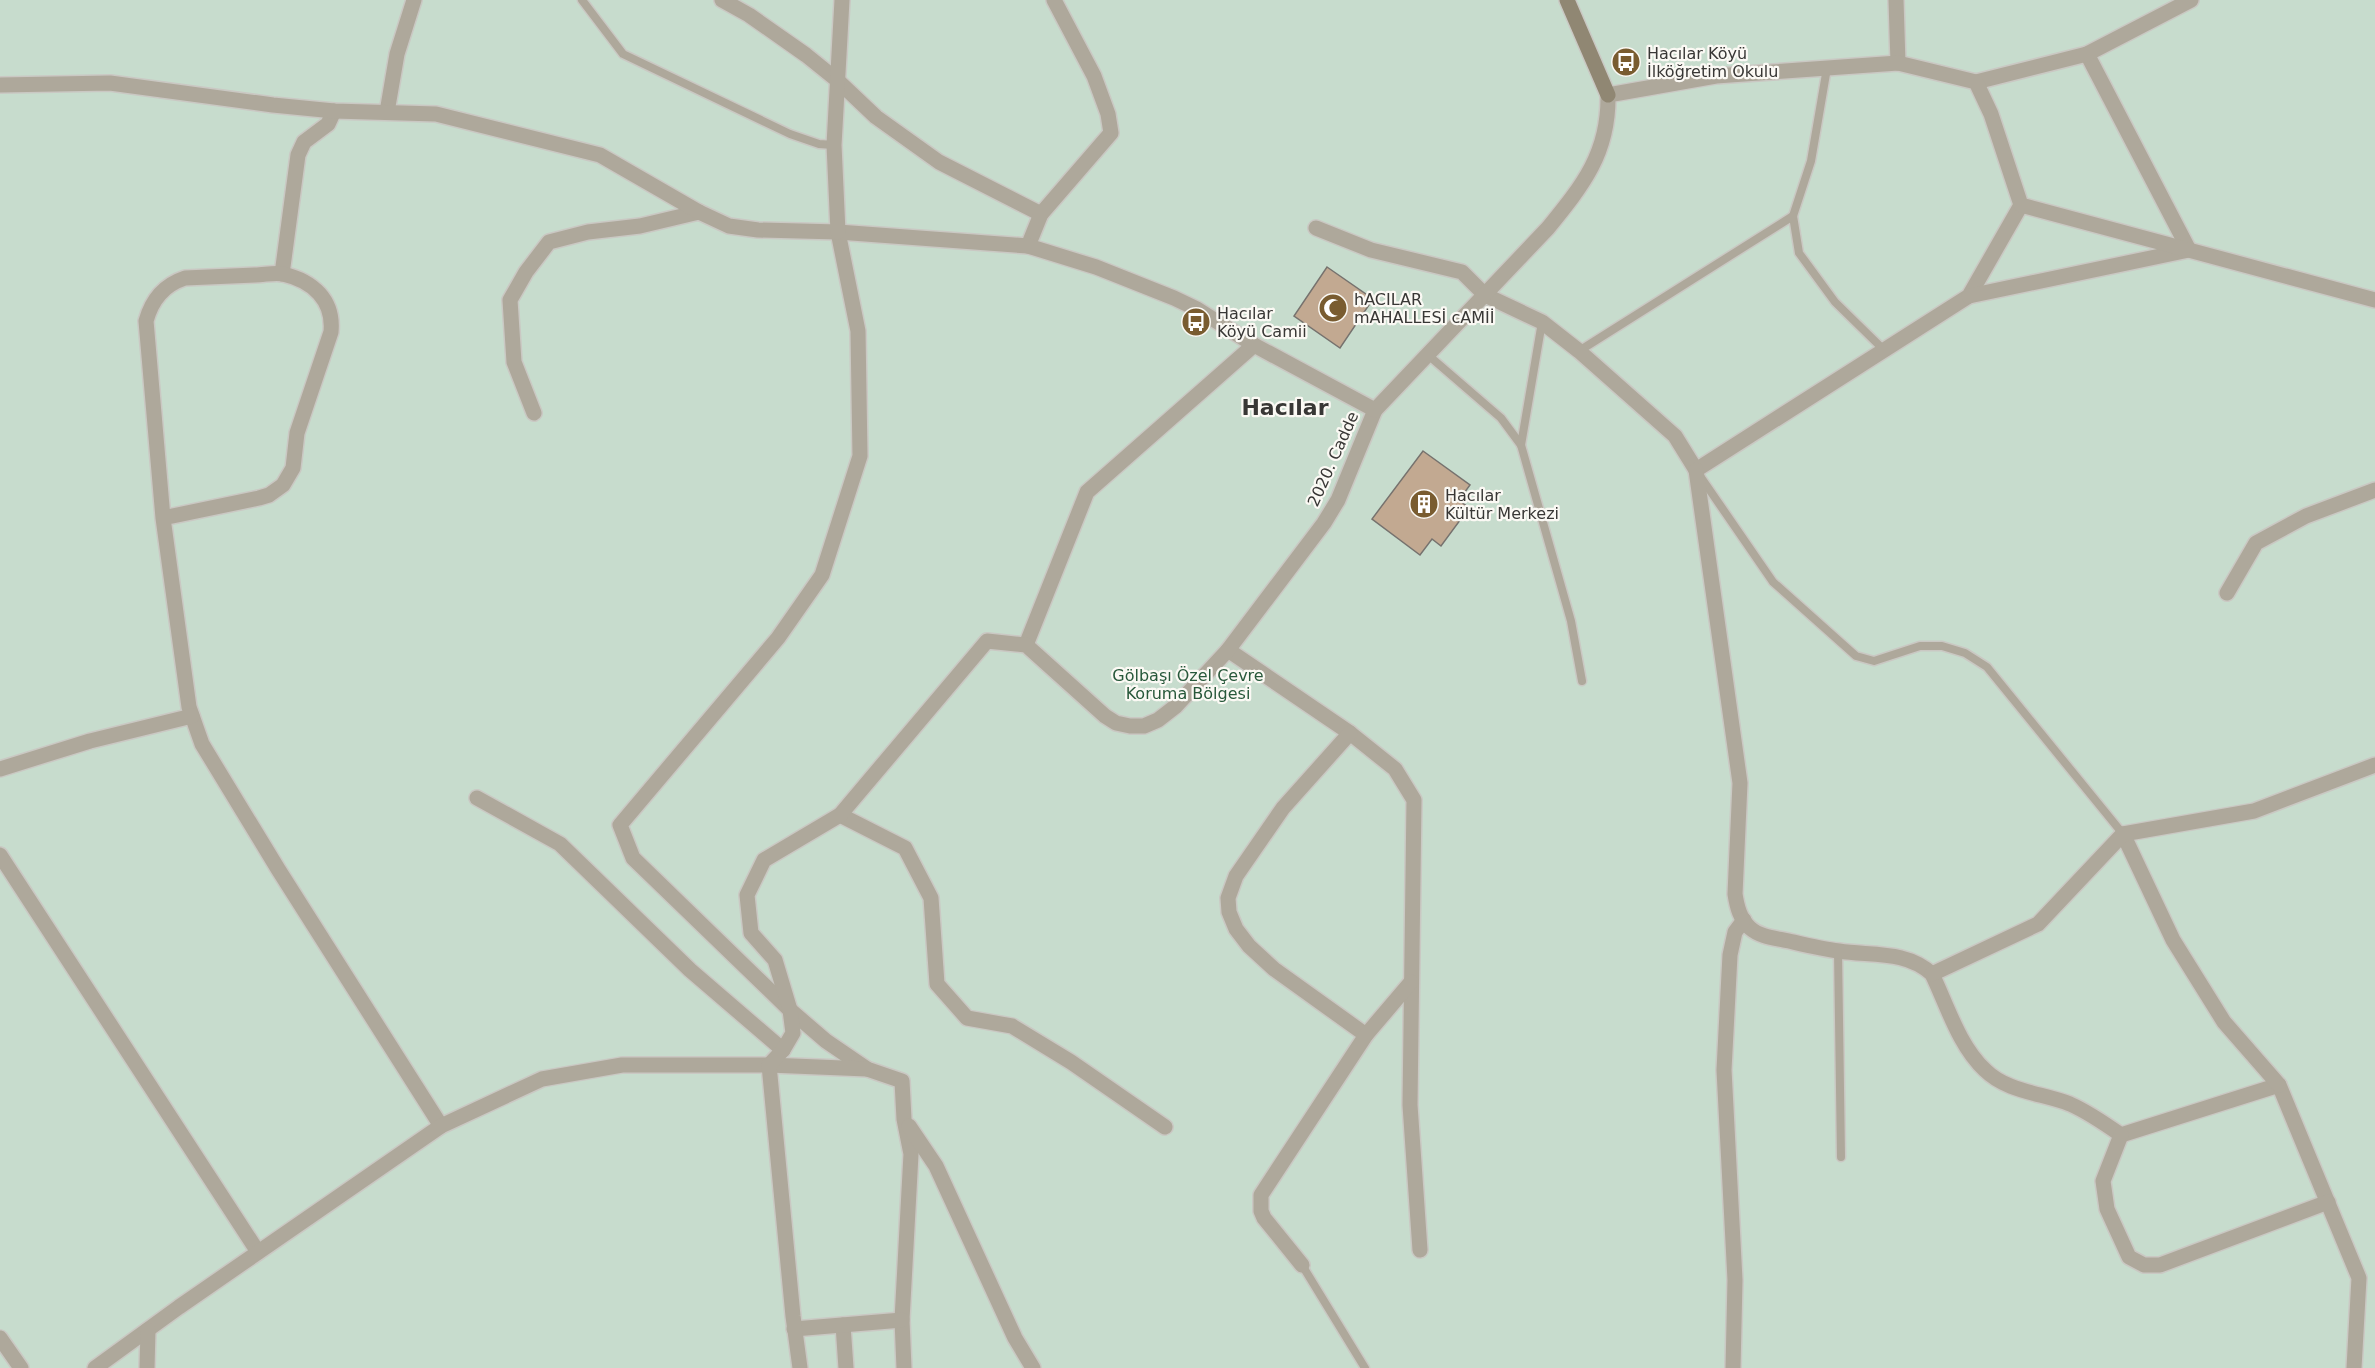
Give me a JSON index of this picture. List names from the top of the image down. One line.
{"streets":{"street":["2020. Cadde"]},"districts":["Hacılar"],"parks":["Gölbaşı Özel Çevre Koruma Bölgesi"],"places":{"bus stop":["Hacılar Köyü İlköğretim Okulu","Hacılar Köyü Camii"],"mosque":["hACILAR mAHALLESİ cAMİİ"],"building":["Hacılar Kültür Merkezi"]}}
